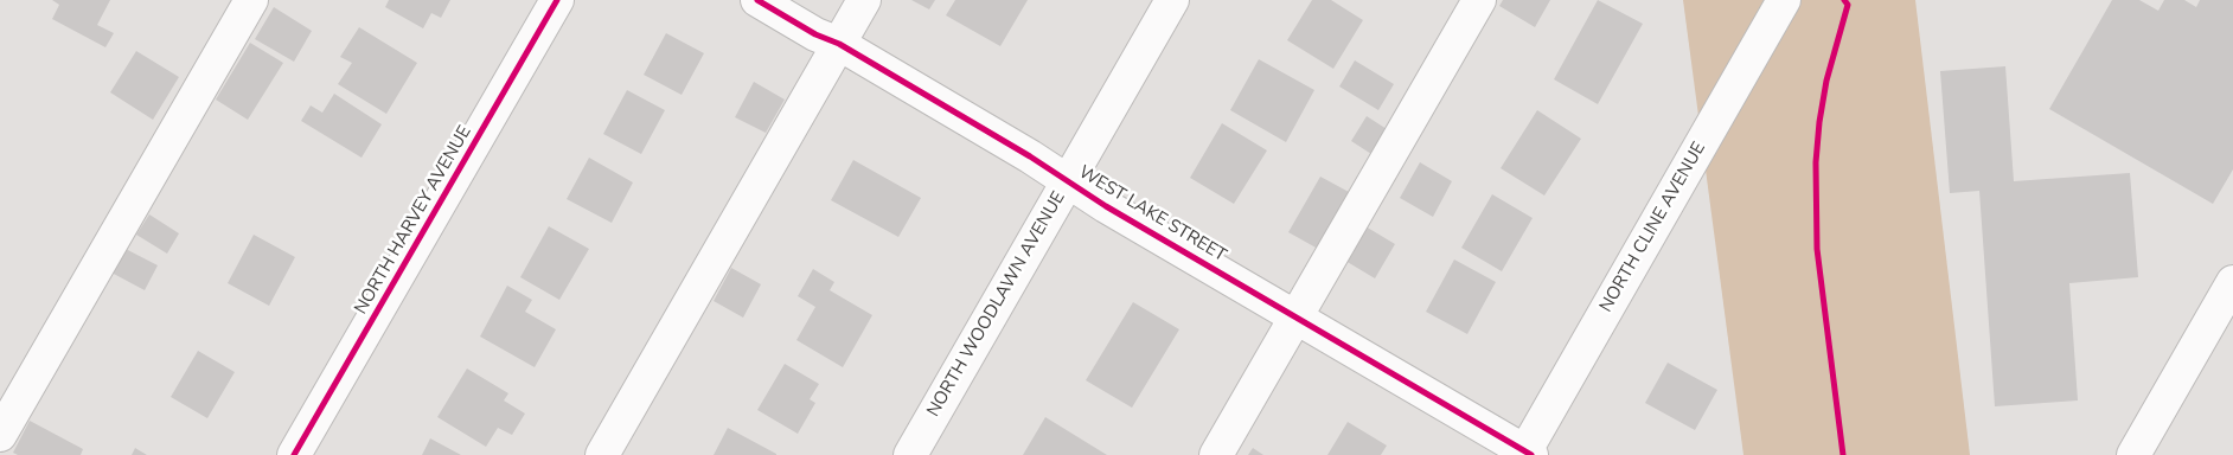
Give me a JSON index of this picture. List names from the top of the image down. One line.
{"streets":{"street":["WEST LAKE STREET","NORTH HARVEY AVENUE","NORTH CLINE AVENUE","NORTH WOODLAWN AVENUE"]},"crossings":[["WEST LAKE STREET","NORTH CLINE AVENUE"],["WEST LAKE STREET","NORTH WOODLAWN AVENUE"]]}
